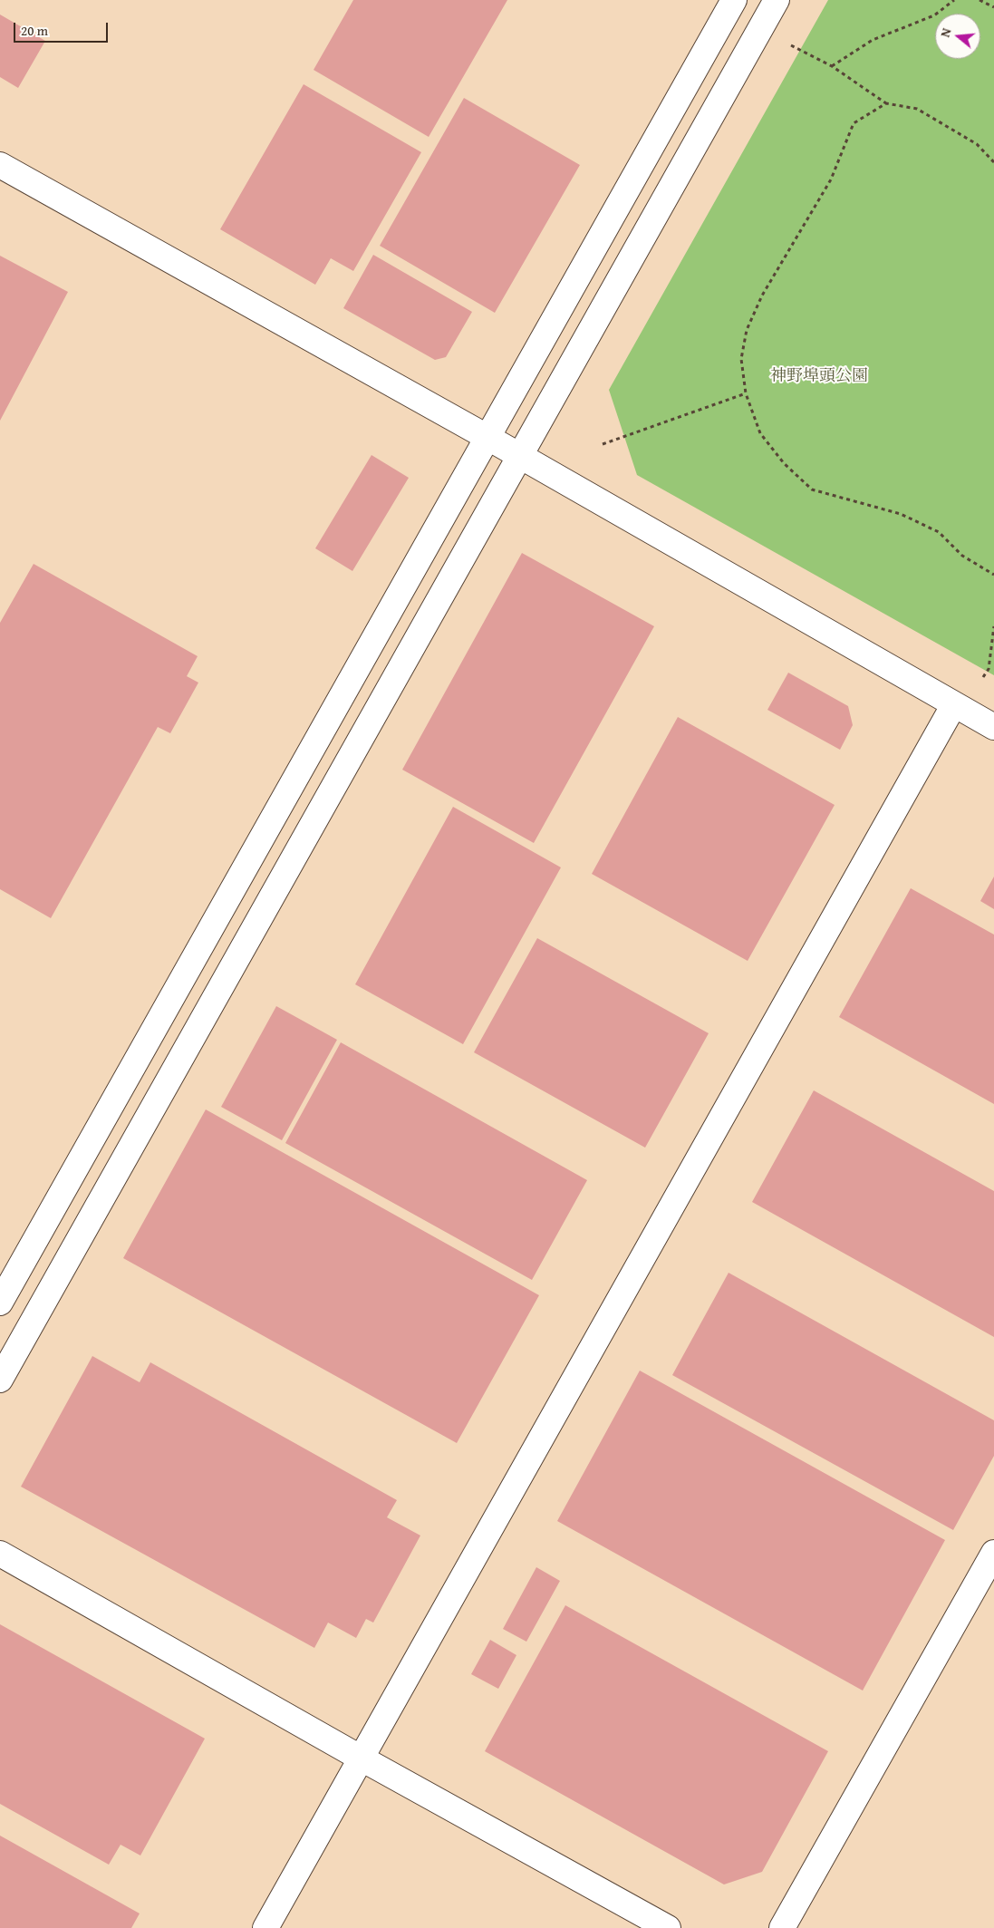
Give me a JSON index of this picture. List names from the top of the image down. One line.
{"parks":["神野埠頭公園"],"scale_bar":"20 m","north":"left"}
